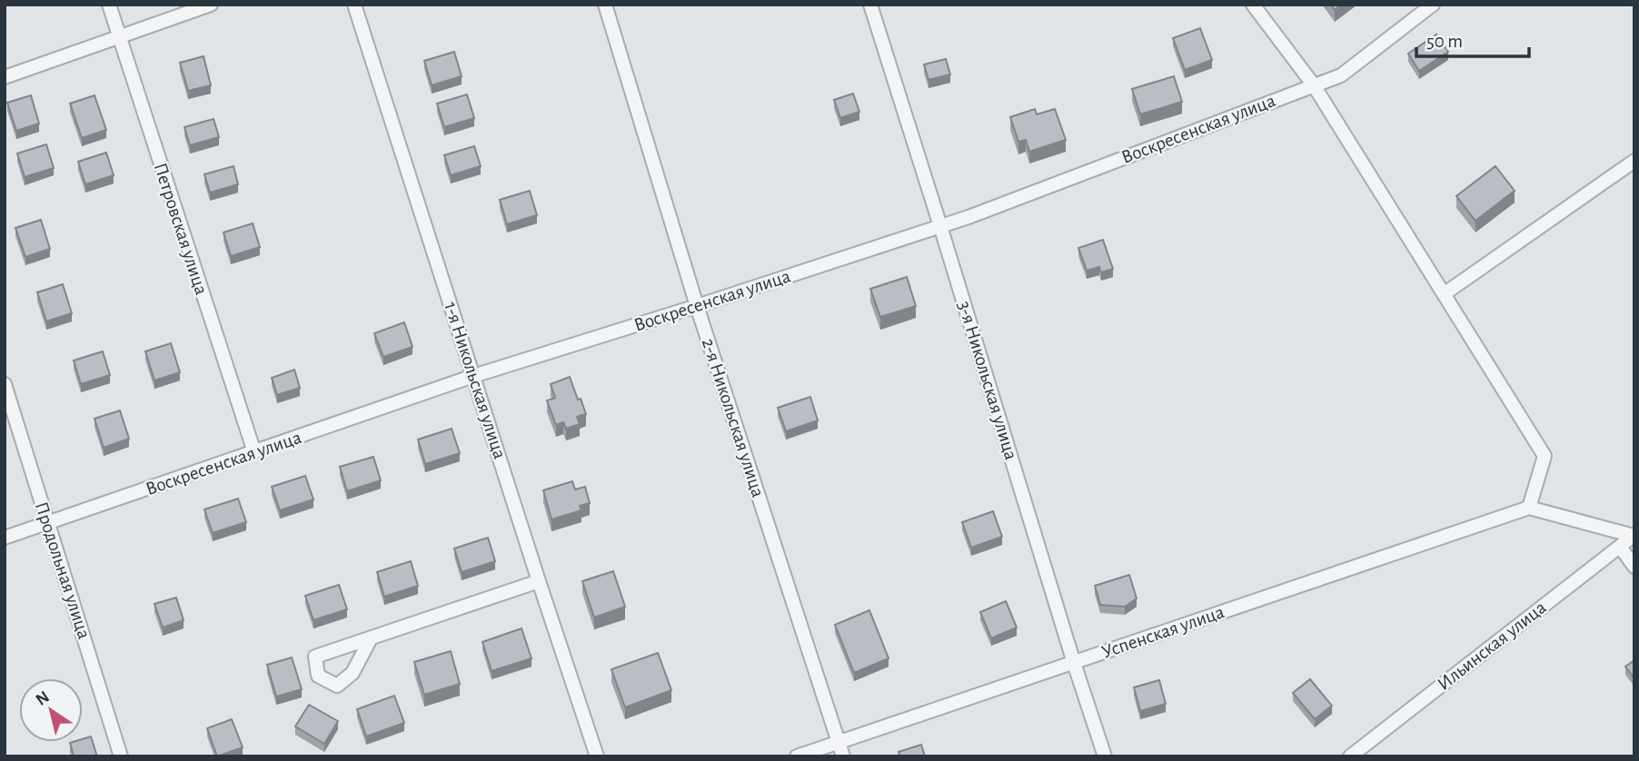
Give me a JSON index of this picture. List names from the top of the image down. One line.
{"streets":{"street":["Воскресенская улица","Петровская улица","1-я Никольская улица","3-я Никольская улица","2-я Никольская улица","Продольная улица","Успенская улица","Ильинская улица"]},"crossings":[["Воскресенская улица","Петровская улица"],["Воскресенская улица","1-я Никольская улица"],["Воскресенская улица","3-я Никольская улица"],["Воскресенская улица","2-я Никольская улица"],["Воскресенская улица","Продольная улица"],["3-я Никольская улица","Успенская улица"],["2-я Никольская улица","Успенская улица"]],"scale_bar":"50 m","north":"top left"}
